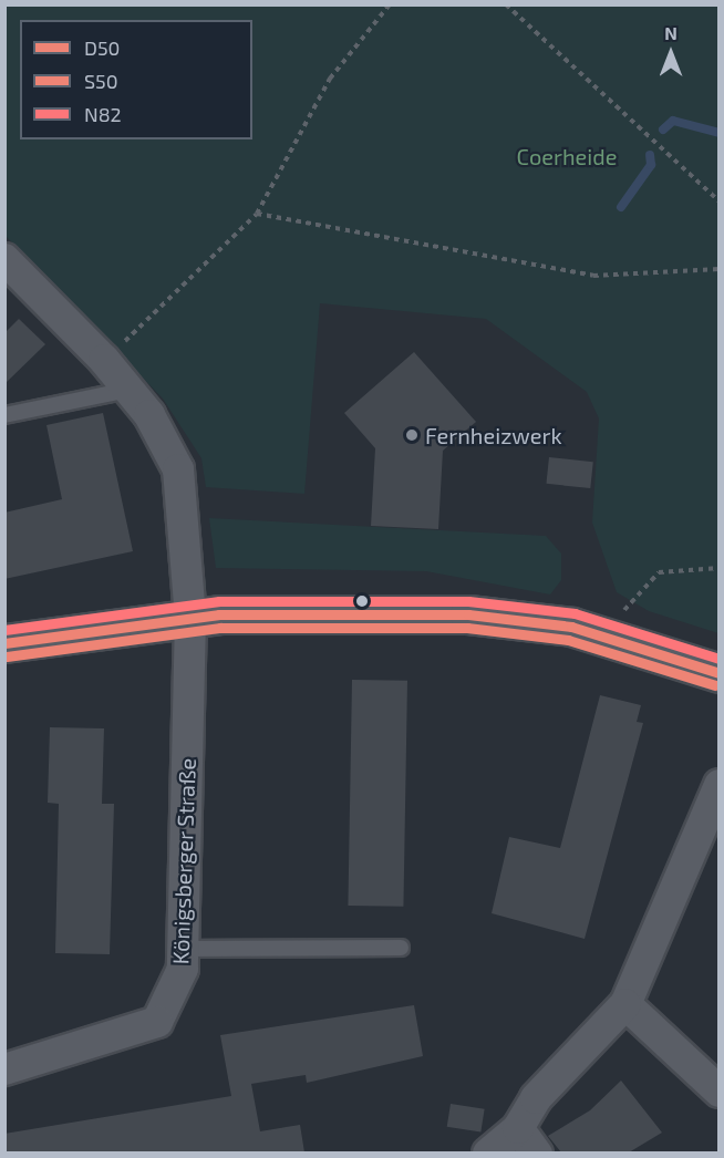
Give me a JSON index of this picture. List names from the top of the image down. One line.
{"streets":{"street":["Königsberger Straße"]},"parks":["Coerheide"],"places":["Fernheizwerk"],"lines":["transit line N82","transit line D50","transit line S50"],"legend":["D50","S50","N82"],"north":"top"}
